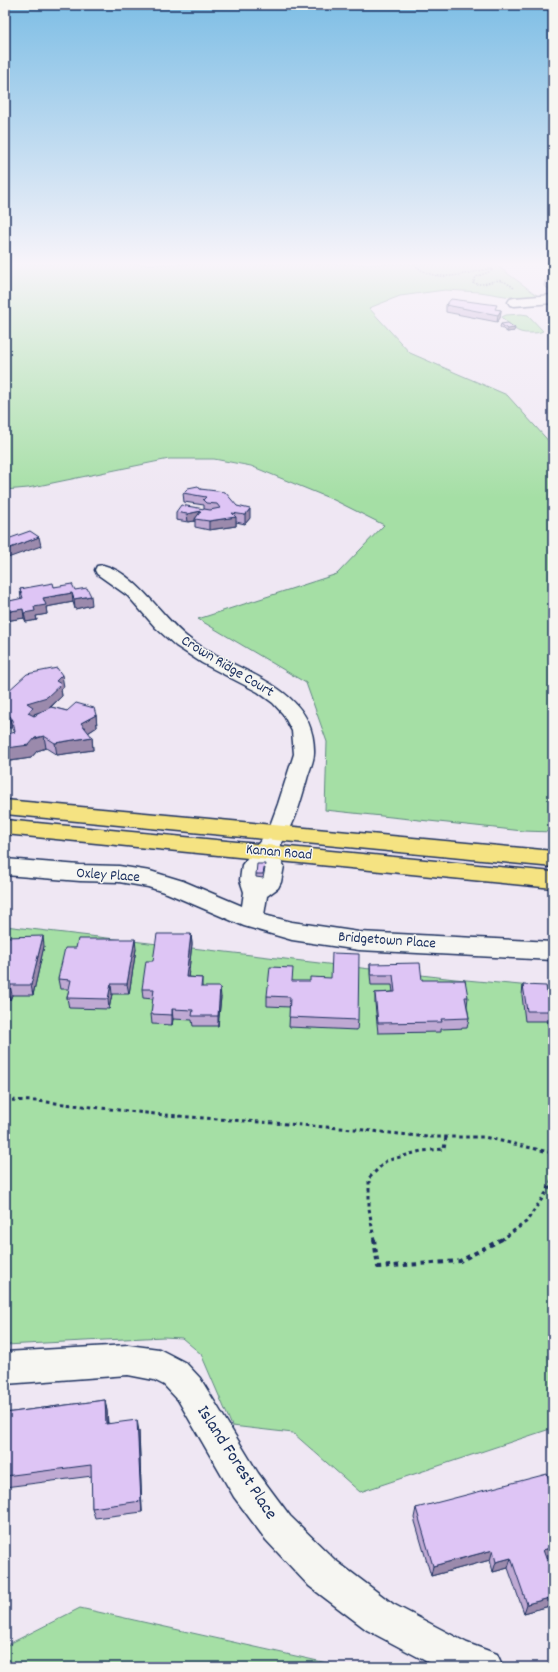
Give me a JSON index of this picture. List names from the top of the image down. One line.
{"streets":{"main road":["Kanan Road"],"street":["Crown Ridge Court","Oxley Place","Bridgetown Place","Island Forest Place"]},"crossings":[["Crown Ridge Court","Kanan Road"],["Oxley Place","Bridgetown Place"]]}
